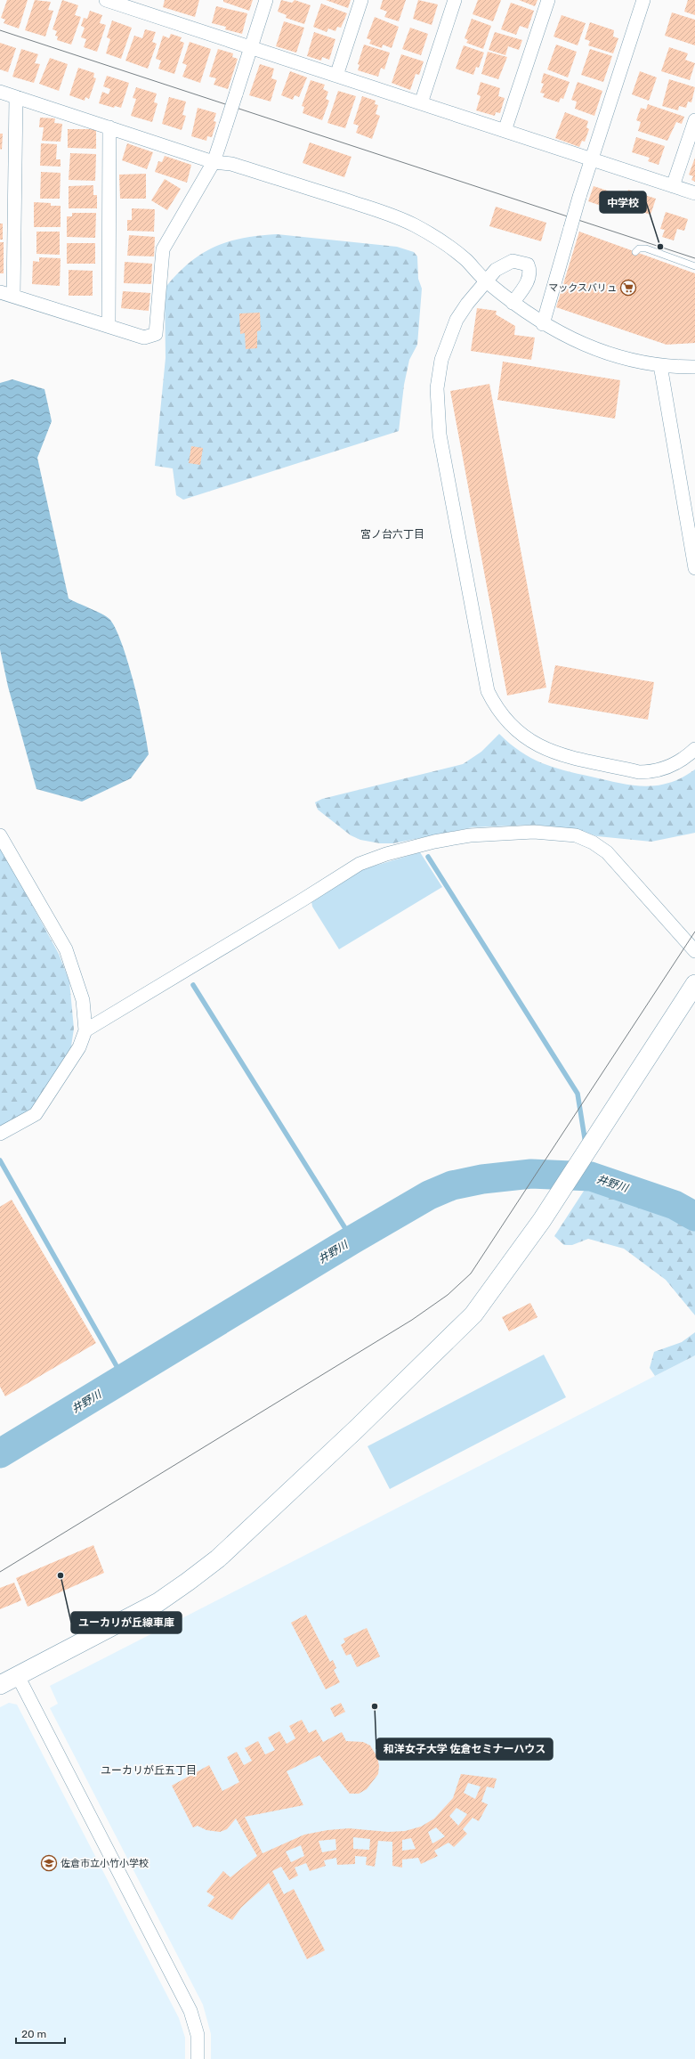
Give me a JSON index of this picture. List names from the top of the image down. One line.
{"districts":["宮ノ台六丁目","ユーカリが丘五丁目"],"water":["井野川"],"places":{"other":["中学校","ユーカリが丘線車庫","和洋女子大学 佐倉セミナーハウス"],"supermarket":["マックスバリュ"],"school or university":["佐倉市立小竹小学校"]},"scale_bar":"20 m"}
